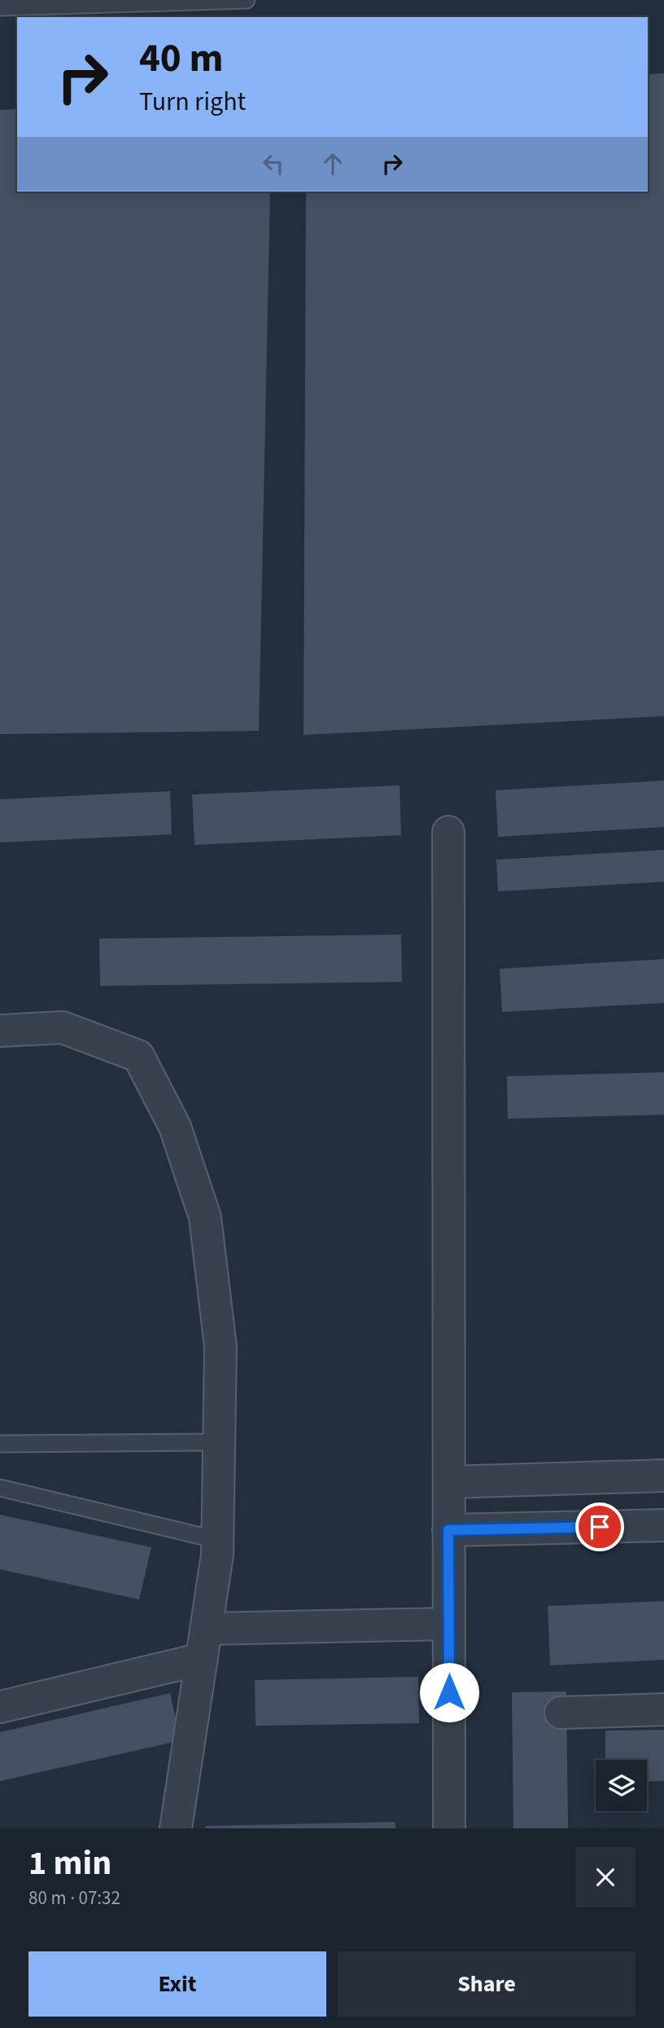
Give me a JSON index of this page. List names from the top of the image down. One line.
{"page":{"turn":["40 m","Turn right"],"heading":["1 min","80 m · 07:32"],"buttons":["Exit","Share"]}}
